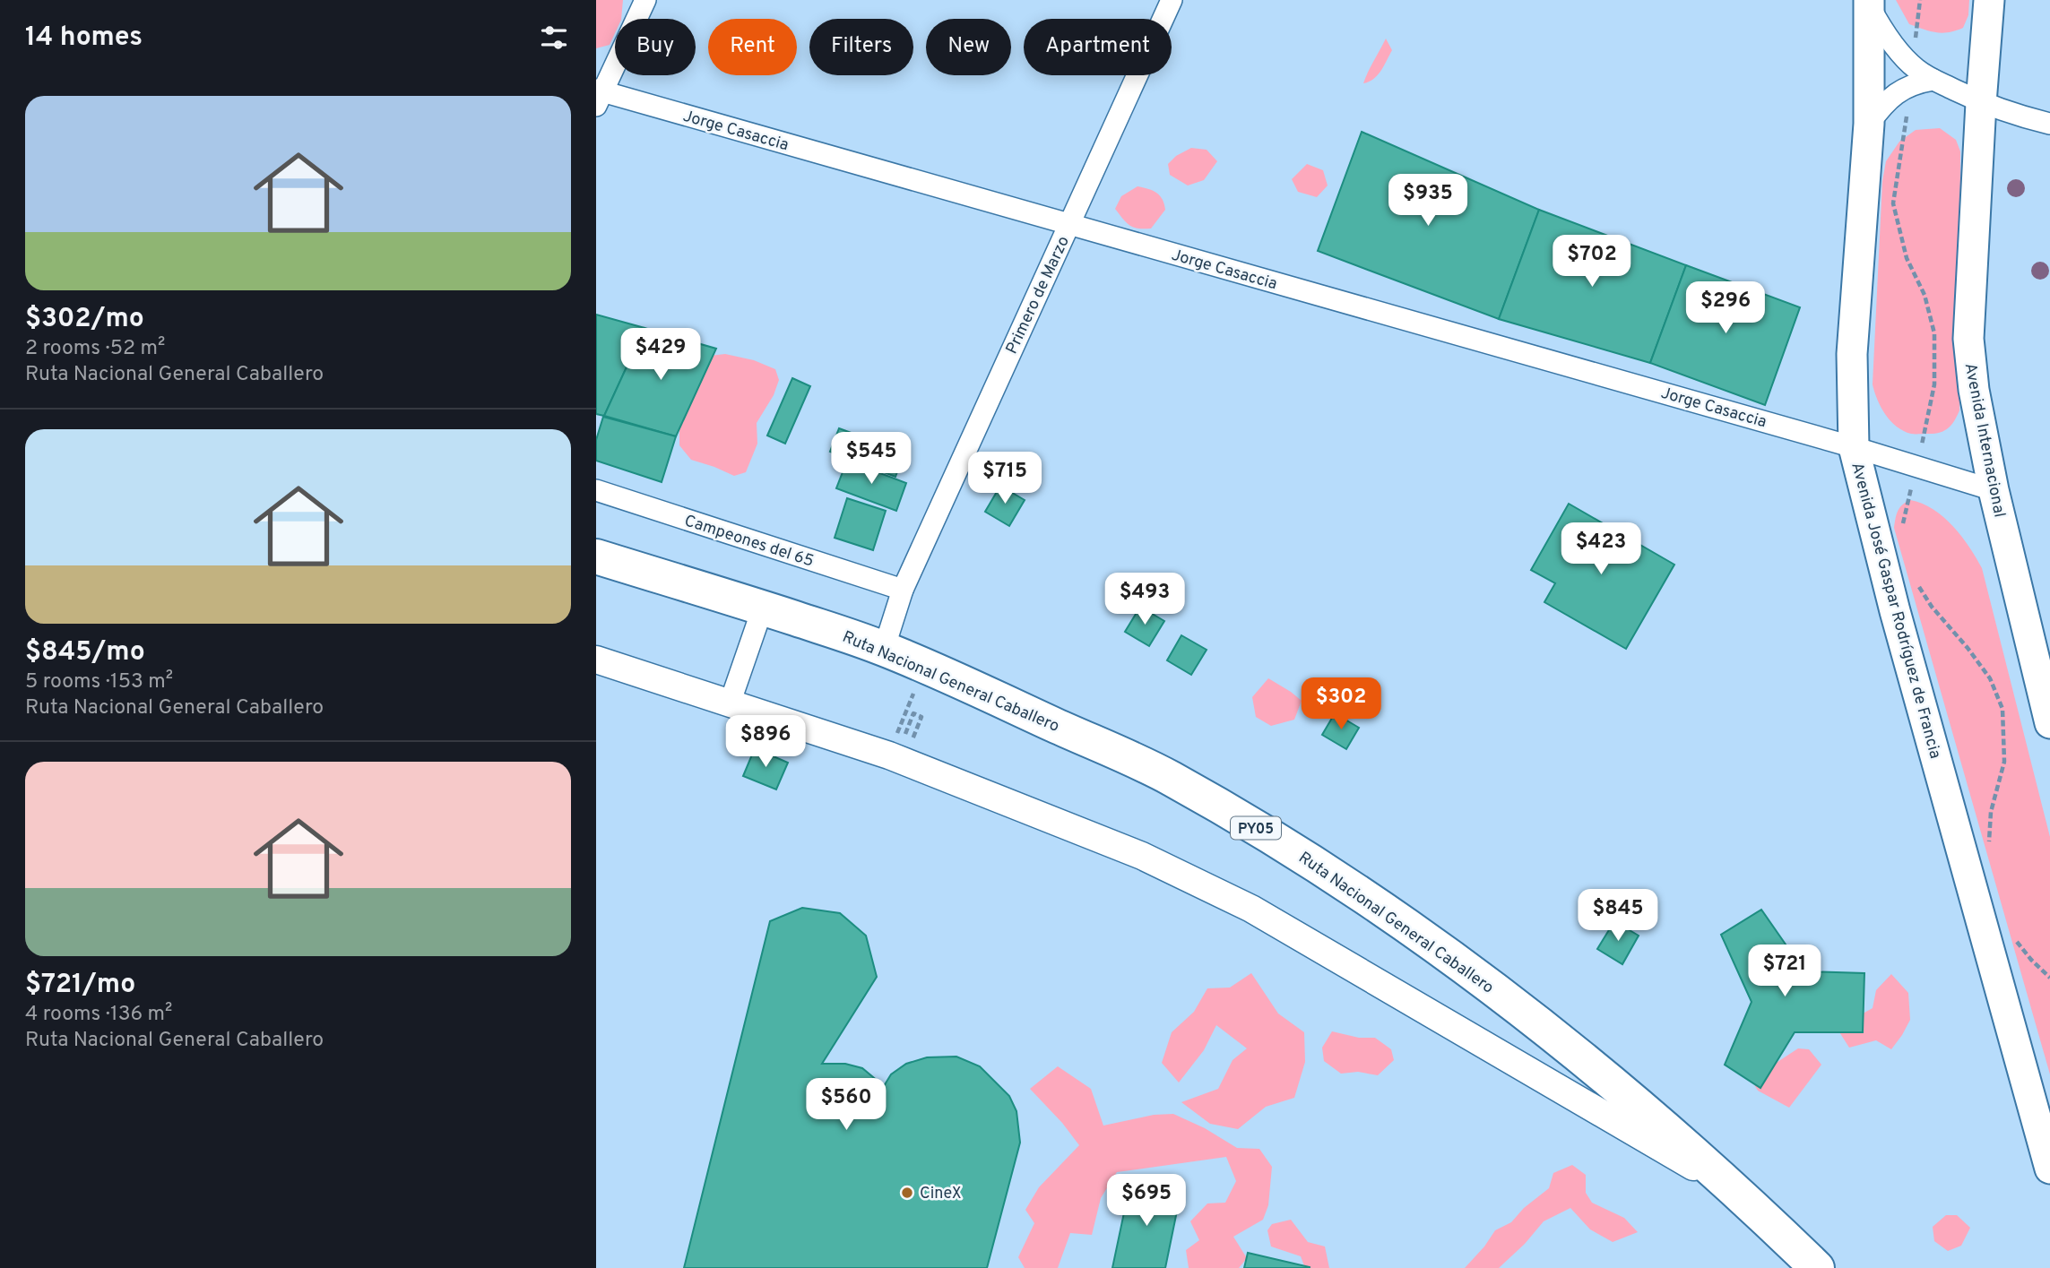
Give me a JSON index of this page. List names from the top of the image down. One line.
{"streets":{"highway":["Ruta Nacional General Caballero","PY05"],"main road":["Avenida Internacional","Avenida José Gaspar Rodríguez de Francia"],"street":["Jorge Casaccia","Primero de Marzo","Campeones del 65"]},"crossings":[["Jorge Casaccia","Primero de Marzo"],["Jorge Casaccia","Avenida Internacional"],["Jorge Casaccia","Avenida José Gaspar Rodríguez de Francia"],["Primero de Marzo","Campeones del 65"],["Primero de Marzo","Ruta Nacional General Caballero"]],"places":["CineX"],"page":{"heading":"14 homes","chip":["Buy","Rent","Filters","New","Apartment"],"list":[{"name":"$302/mo","note":"2 rooms · 52 m² · Ruta Nacional General Caballero"},{"name":"$845/mo","note":"5 rooms · 153 m² · Ruta Nacional General Caballero"},{"name":"$721/mo","note":"4 rooms · 136 m² · Ruta Nacional General Caballero"}],"price":["$935","$702","$296","$429","$545","$715","$423","$493","$302","$896","$845","$721","$560","$695"]}}
